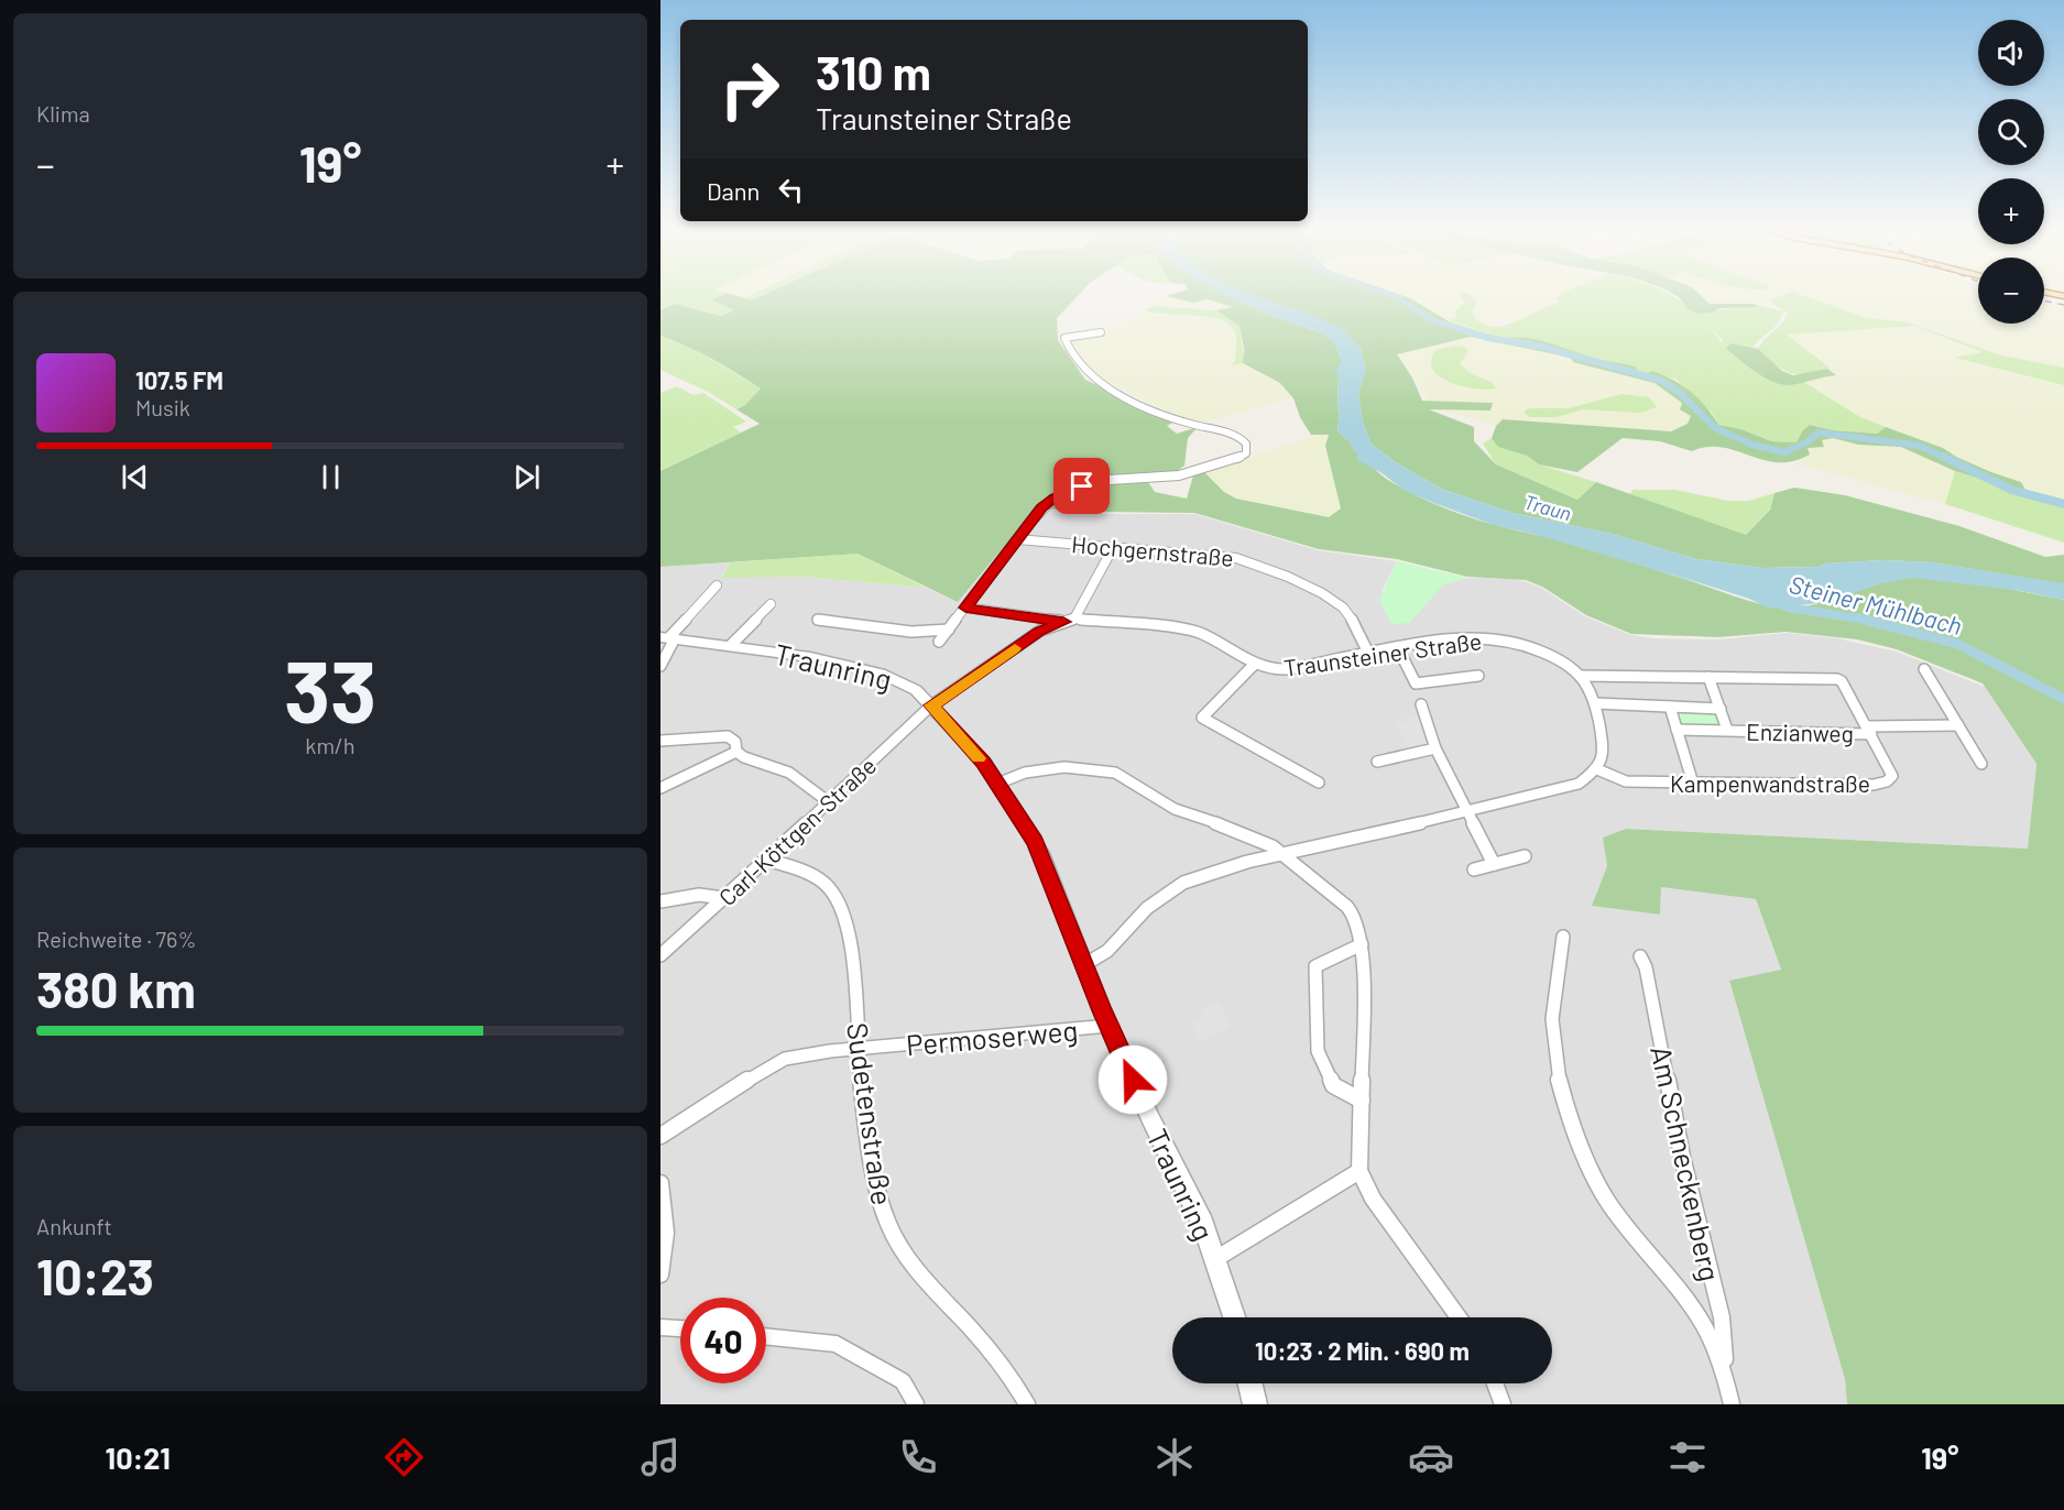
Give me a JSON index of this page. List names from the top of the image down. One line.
{"streets":{"street":["Hochgernstraße","Traunsteiner Straße","Traunring","Enzianweg","Kampenwandstraße","Carl-Köttgen-Straße","Permoserweg","Sudetenstraße","Am Schneckenberg"]},"crossings":[["Hochgernstraße","Traunsteiner Straße"],["Traunsteiner Straße","Traunring"],["Traunsteiner Straße","Enzianweg"],["Traunsteiner Straße","Kampenwandstraße"],["Traunsteiner Straße","Carl-Köttgen-Straße"],["Traunring","Carl-Köttgen-Straße"],["Traunring","Permoserweg"],["Enzianweg","Kampenwandstraße"],["Carl-Köttgen-Straße","Sudetenstraße"],["Permoserweg","Sudetenstraße"]],"water":["Traun","Steiner Mühlbach"],"page":{"tile":["Klima",["33","km/h"],["Reichweite · 76%","380 km"],["Ankunft","10:23"]],"map_buttons":["+","−"],"turn":["310 m","Traunsteiner Straße"],"heat":["−","19°","+"],"then":"Dann","song":["107.5 FM","Musik"],"limit":"40","trip":"10:23 · 2 Min. · 690 m","tabs":["10:21","19°"]}}
